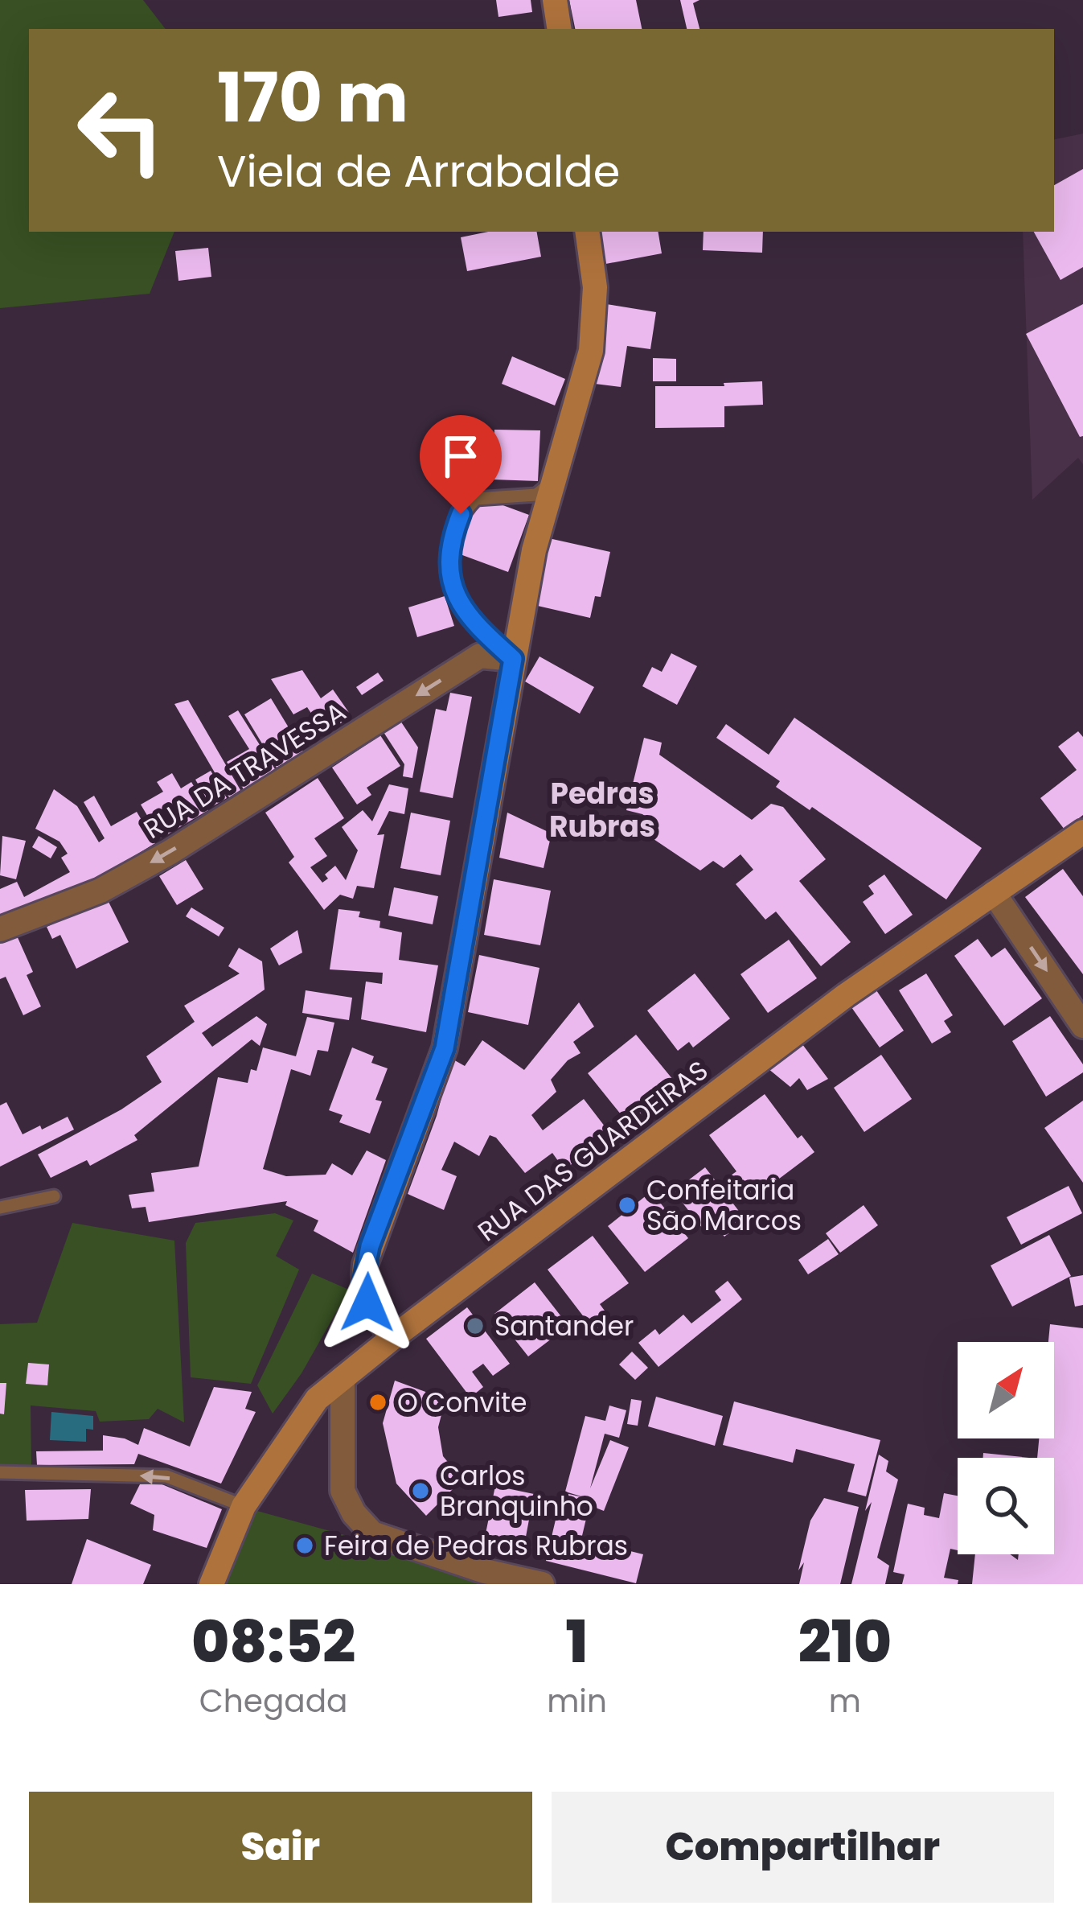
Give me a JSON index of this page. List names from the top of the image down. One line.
{"streets":{"street":["RUA DA TRAVESSA","RUA DAS GUARDEIRAS"]},"one_way":["RUA DA TRAVESSA"],"districts":["Pedras Rubras"],"places":["Confeitaria São Marcos","Santander","O Convite","Carlos Branquinho","Feira de Pedras Rubras"],"north":"top right","page":{"turn":["170 m","Viela de Arrabalde"],"eta":["08:52","Chegada","1","min","210","m"],"buttons":["Sair","Compartilhar"]}}
